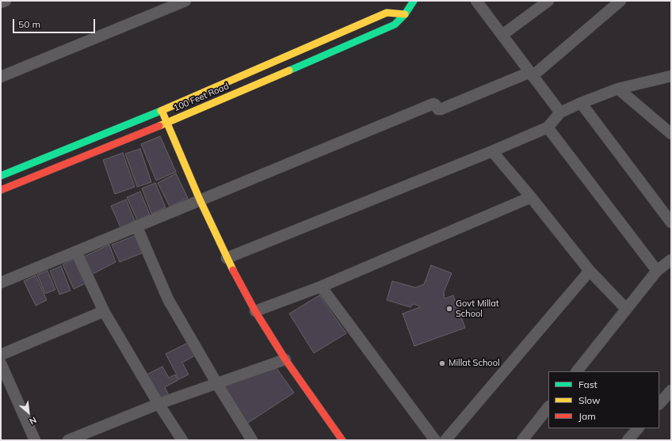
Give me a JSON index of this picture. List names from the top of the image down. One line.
{"streets":{"main road":["100 Feet Road"]},"places":["Govt Millat School","Millat School"],"legend":["Fast","Slow","Jam"],"scale_bar":"50 m","north":"bottom right"}
